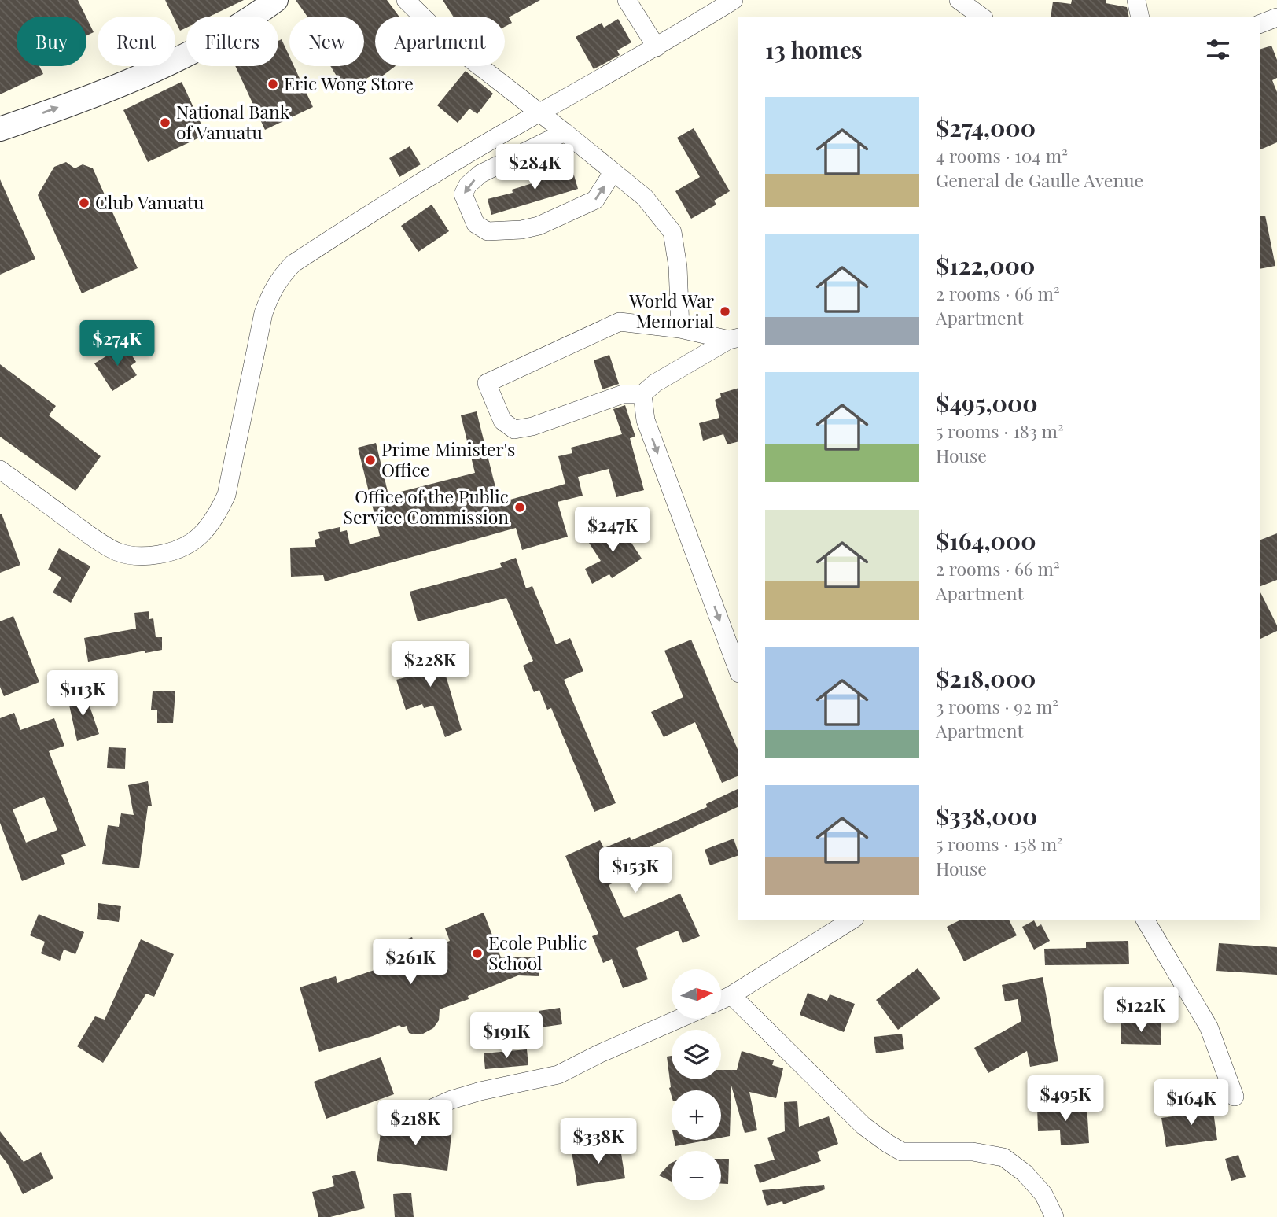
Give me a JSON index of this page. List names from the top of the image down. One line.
{"places":["Eric Wong Store","National Bank of Vanuatu","Club Vanuatu","World War Memorial","Prime Minister's Office","Office of the Public Service Commission","Ecole Public School"],"north":"right","page":{"chip":["Buy","Rent","Filters","New","Apartment"],"heading":"13 homes","list":[{"name":"$274,000","note":"4 rooms · 104 m² · General de Gaulle Avenue"},{"name":"$122,000","note":"2 rooms · 66 m² · Apartment"},{"name":"$495,000","note":"5 rooms · 183 m² · House"},{"name":"$164,000","note":"2 rooms · 66 m² · Apartment"},{"name":"$218,000","note":"3 rooms · 92 m² · Apartment"},{"name":"$338,000","note":"5 rooms · 158 m² · House"}],"price":["$284K","$274K","$247K","$228K","$113K","$153K","$261K","$122K","$191K","$495K","$164K","$218K","$338K"],"map_buttons":["+","−"]}}
